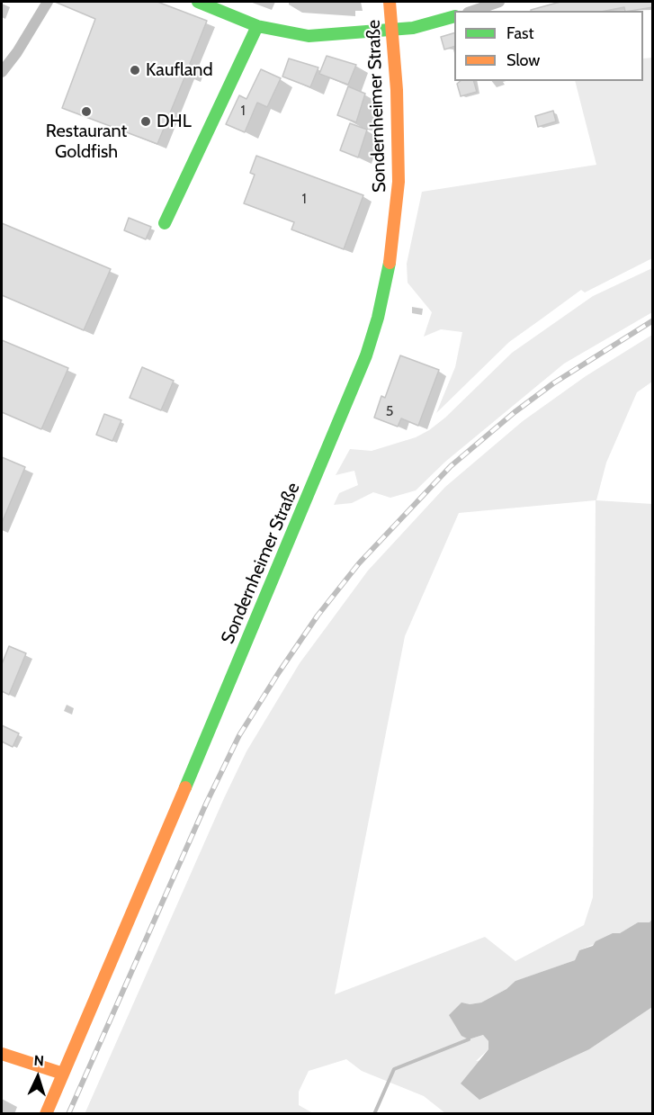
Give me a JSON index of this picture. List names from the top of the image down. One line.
{"streets":{"main road":["Sondernheimer Straße"]},"places":["Kaufland","Restaurant Goldfish","DHL"],"house_numbers":["1","1","5"],"legend":["Fast","Slow"],"north":"top"}
